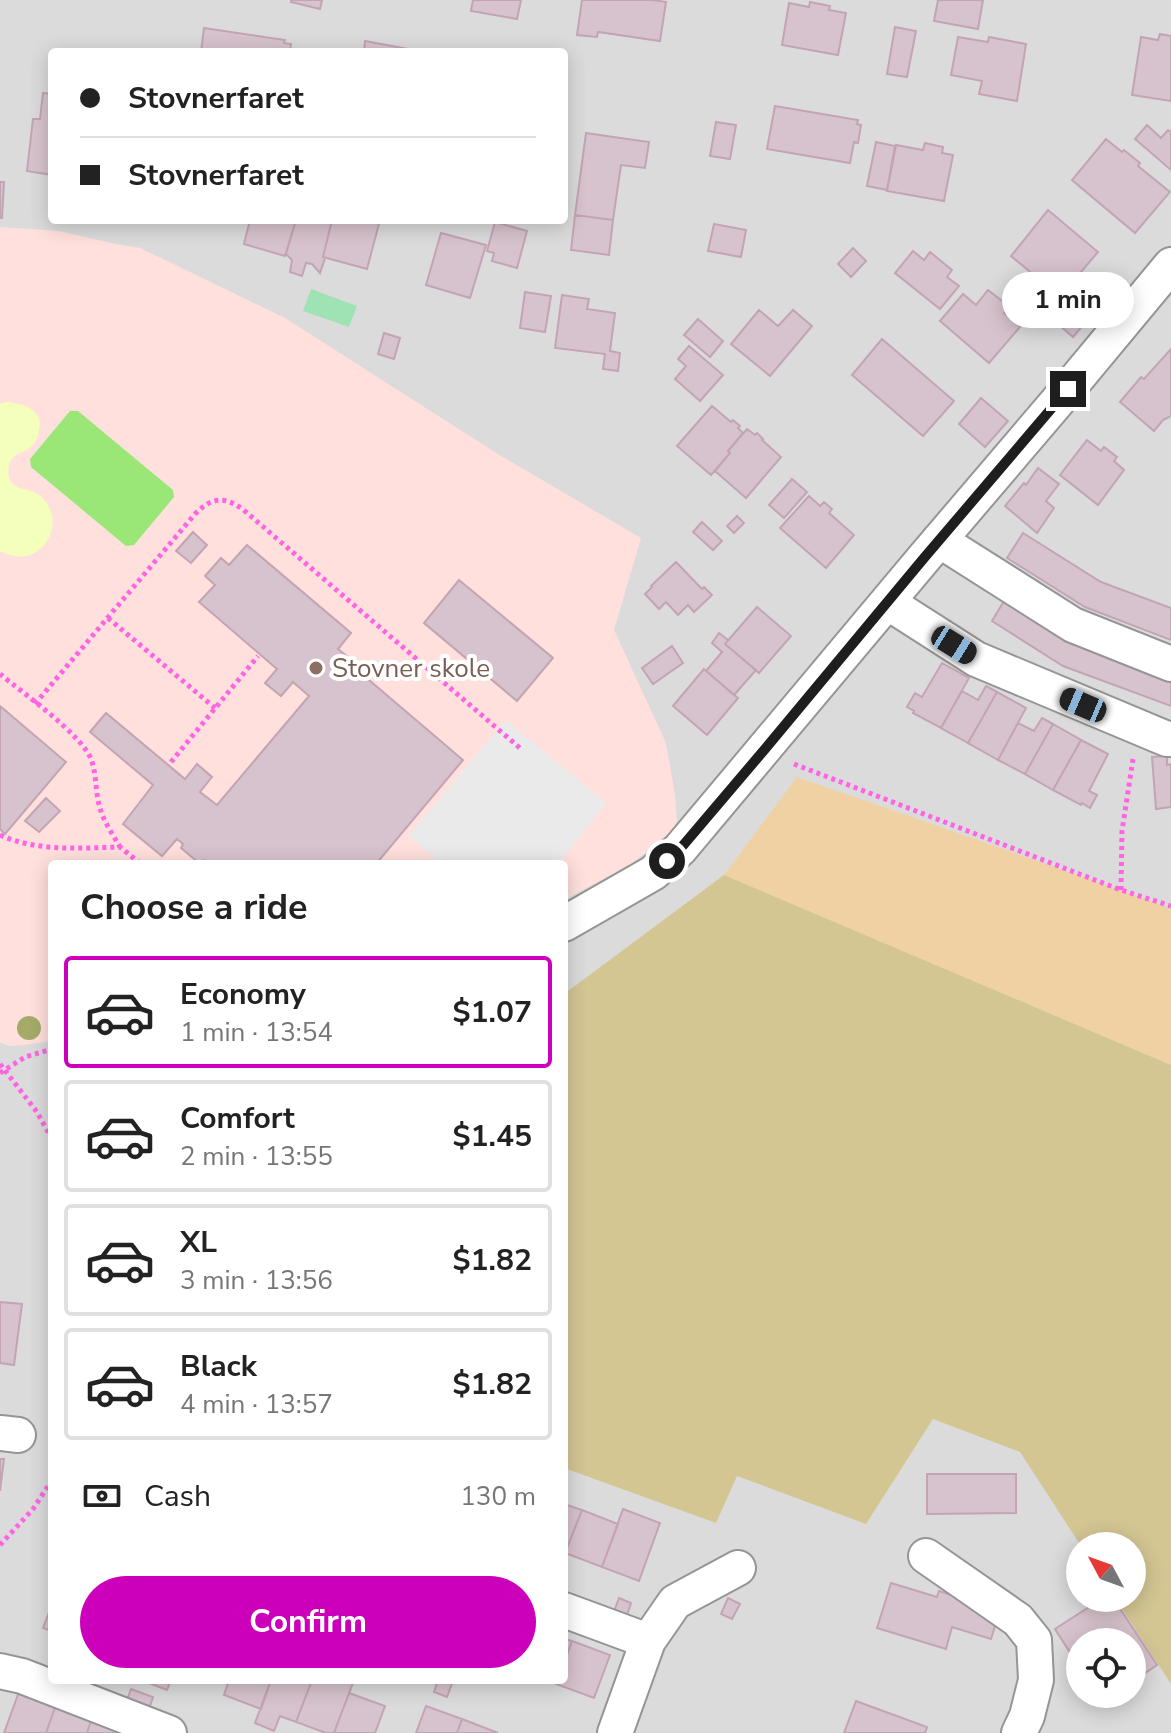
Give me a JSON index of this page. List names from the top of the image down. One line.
{"places":["Stovner skole"],"north":"top left","page":{"banner":["Stovnerfaret","Stovnerfaret"],"bubble":"1 min","heading":"Choose a ride","list":[{"name":"Economy","note":"1 min · 13:54","value":"$1.07"},{"name":"Comfort","note":"2 min · 13:55","value":"$1.45"},{"name":"XL","note":"3 min · 13:56","value":"$1.82"},{"name":"Black","note":"4 min · 13:57","value":"$1.82"}],"pay":["Cash","130 m"],"buttons":"Confirm"}}
